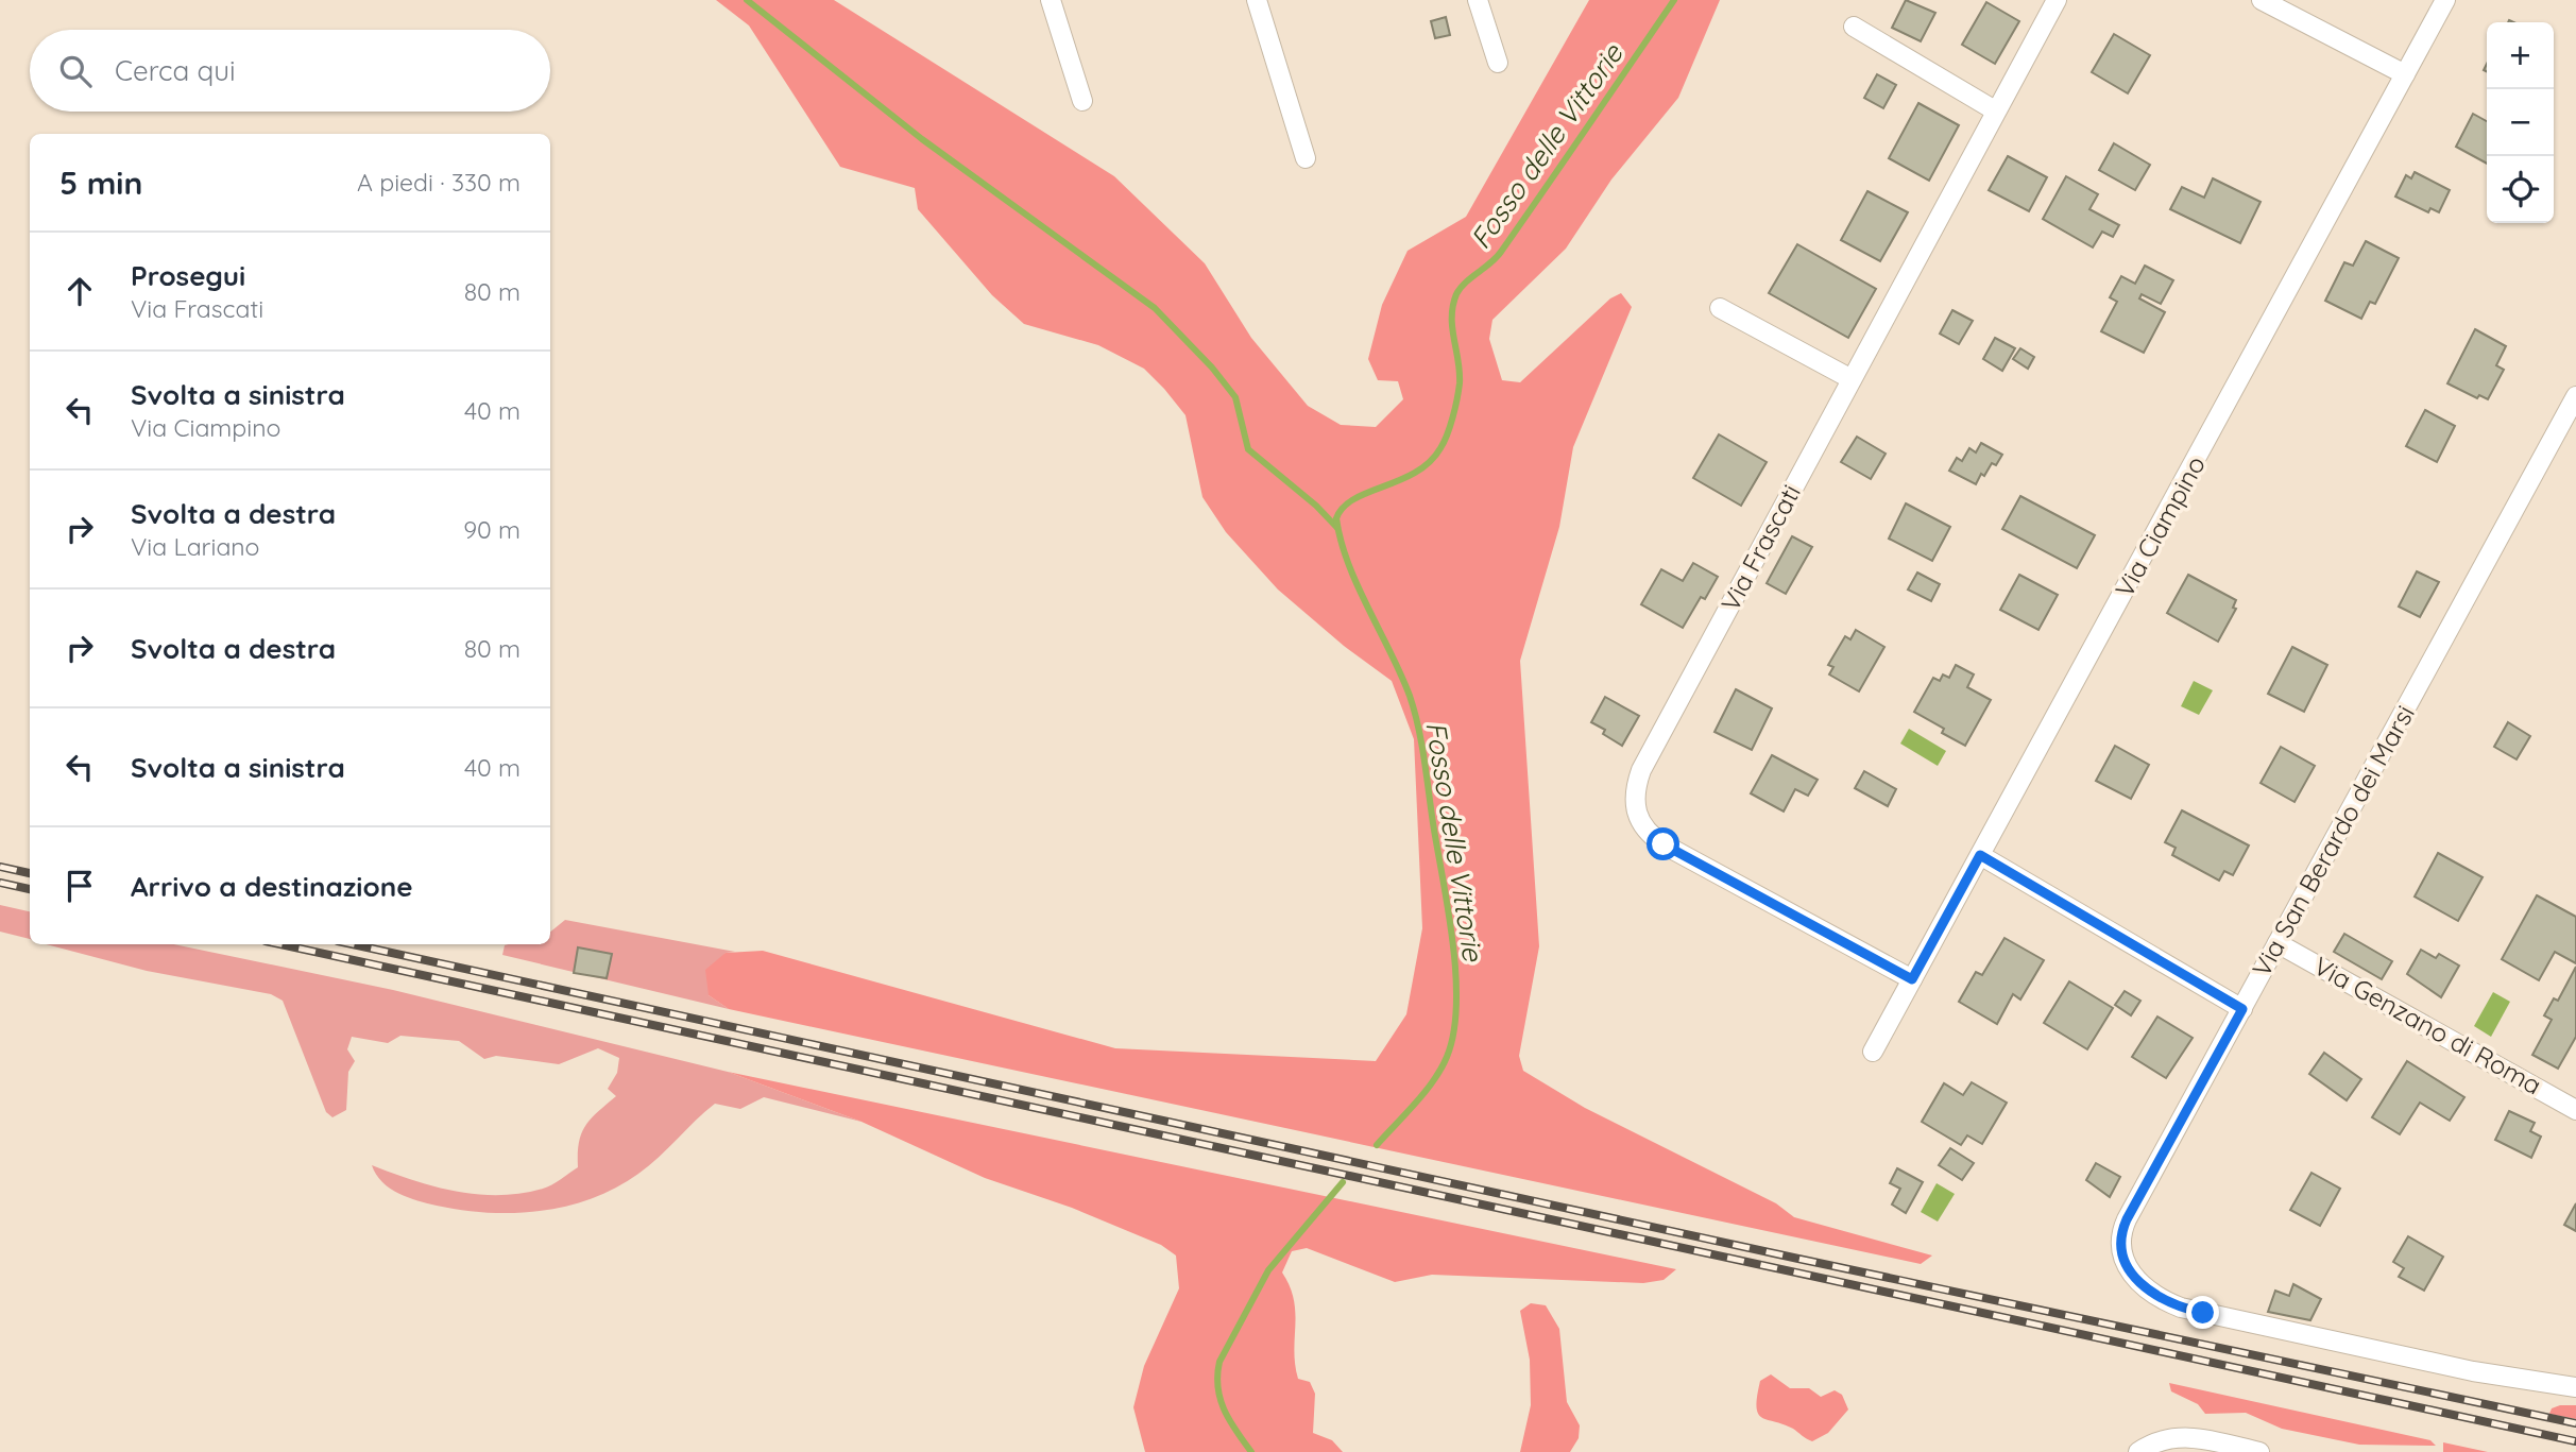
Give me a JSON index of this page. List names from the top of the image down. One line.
{"streets":{"street":["Via Ciampino","Via Frascati","Via San Berardo dei Marsi","Via Genzano di Roma"]},"crossings":[["Via Ciampino","Via Frascati"],["Via San Berardo dei Marsi","Via Genzano di Roma"]],"water":["Fosso delle Vittorie"],"page":{"map_buttons":["+","−"],"search":"Cerca qui","heading":["5 min","A piedi · 330 m"],"list":[["Prosegui","Via Frascati","80 m"],["Svolta a sinistra","Via Ciampino","40 m"],["Svolta a destra","Via Lariano","90 m"],["Svolta a destra","80 m"],["Svolta a sinistra","40 m"],"Arrivo a destinazione"]}}
